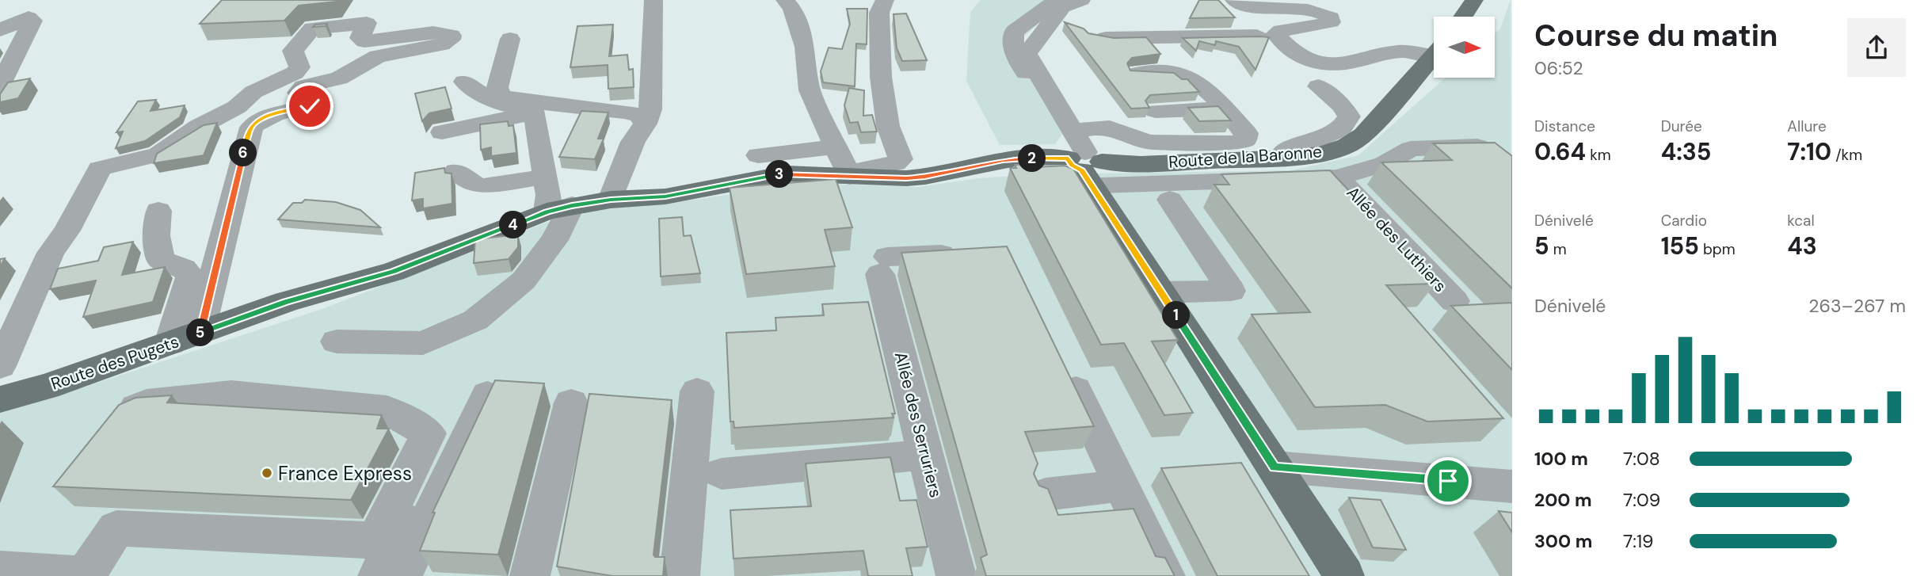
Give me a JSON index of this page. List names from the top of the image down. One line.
{"streets":{"main road":["Route de la Baronne","Route des Pugets"],"street":["Allée des Luthiers","Allée des Serruriers"]},"crossings":[["Route de la Baronne","Route des Pugets"]],"places":["France Express"],"north":"right","page":{"heading":["Course du matin","06:52"],"stats":[["Distance","0.64 km"],["Durée","4:35"],["Allure","7:10 /km"],["Dénivelé","5 m"],["Cardio","155 bpm"],["kcal","43"]],"pins":["6","2","3","4","1","5"],"chart":["Dénivelé","263–267 m"],"list":[{"name":"100 m","note":"7:08"},{"name":"200 m","note":"7:09"},{"name":"300 m","note":"7:19"}]}}
